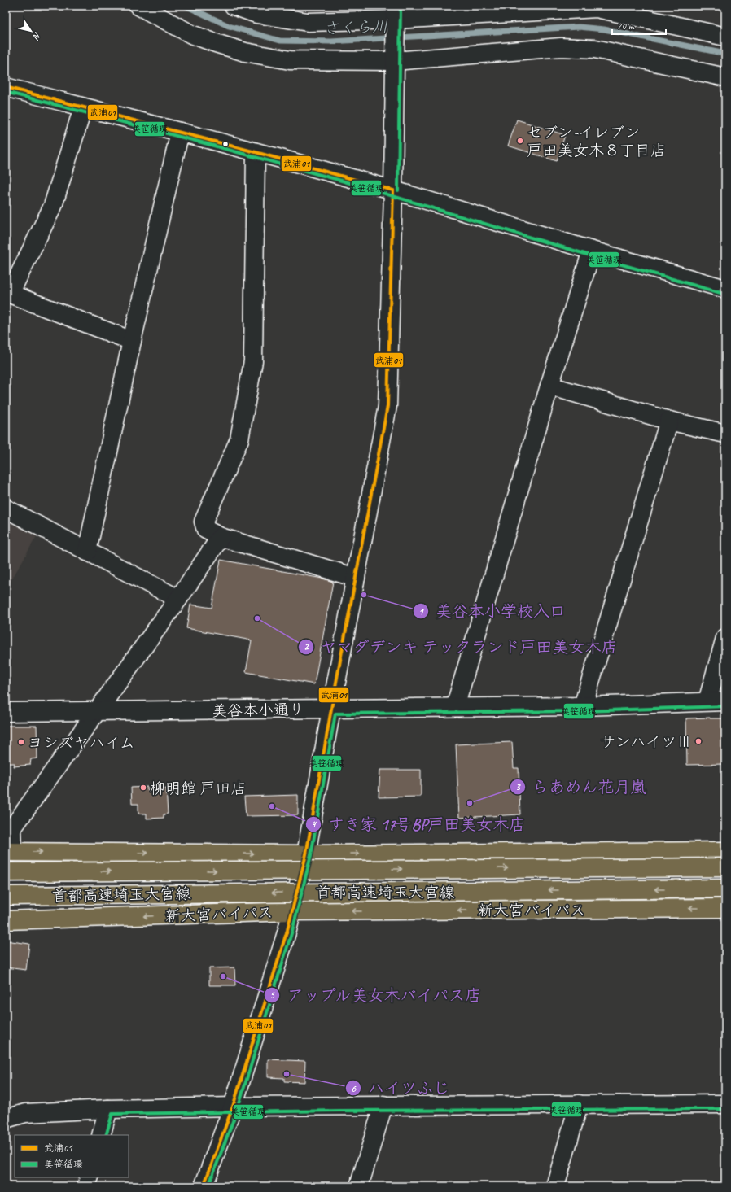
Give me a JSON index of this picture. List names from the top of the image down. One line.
{"streets":{"highway":["首都高速埼玉大宮線","新大宮バイパス"],"street":["美谷本小通り"]},"water":["さくら川"],"places":["セブン-イレブン 戸田美女木８丁目店","美谷本小学校入口","ヤマダデンキ テックランド戸田美女木店","サンハイツⅢ","ヨシズヤハイム","柳明館 戸田店","らあめん花月嵐","すき家 17号BP戸田美女木店","アップル美女木バイパス店","ハイツふじ"],"lines":["transit line 美笹循環","transit line 武浦01"],"legend":["武浦01","美笹循環"],"scale_bar":"20 m","north":"bottom right"}
